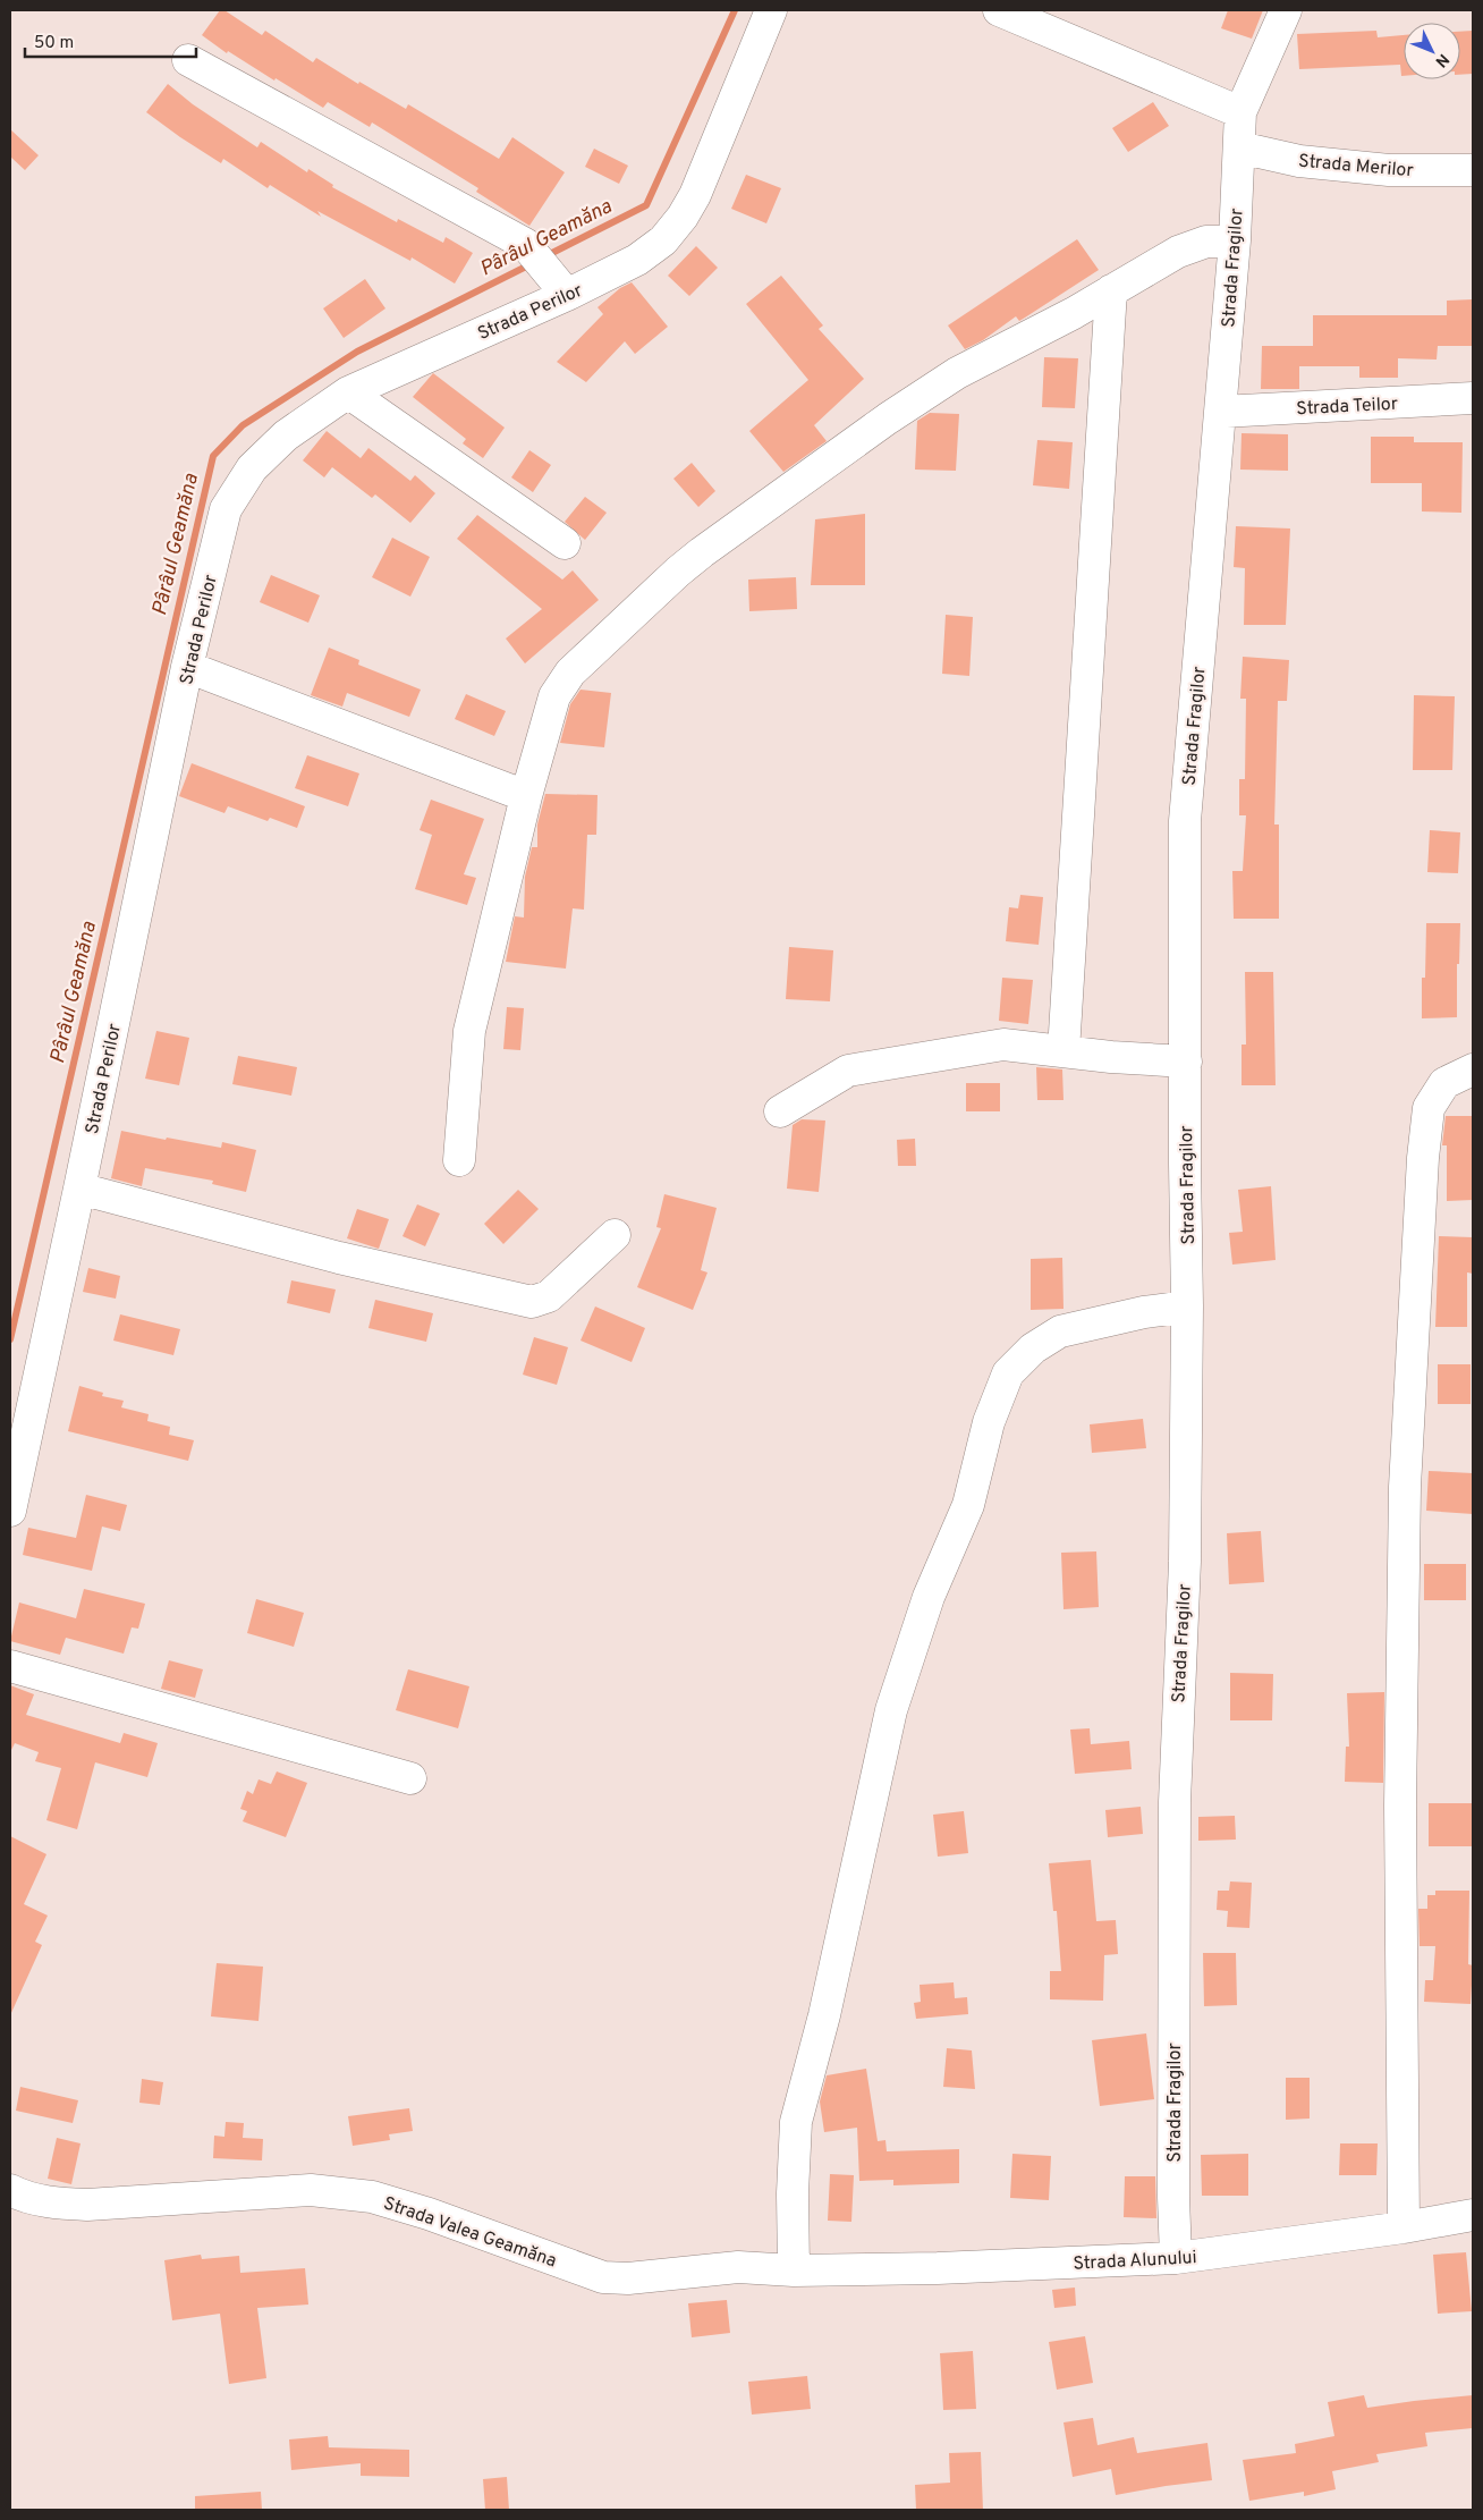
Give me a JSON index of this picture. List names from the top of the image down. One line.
{"streets":{"street":["Strada Merilor","Strada Fragilor","Strada Perilor","Strada Teilor","Strada Valea Geamăna","Strada Alunului"]},"crossings":[["Strada Merilor","Strada Fragilor"],["Strada Fragilor","Strada Teilor"],["Strada Fragilor","Strada Alunului"],["Strada Valea Geamăna","Strada Alunului"]],"water":["Pârâul Geamăna"],"scale_bar":"50 m","north":"bottom right"}
